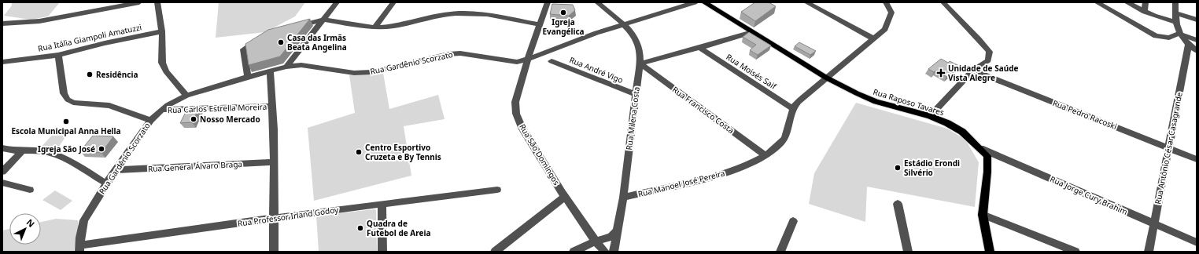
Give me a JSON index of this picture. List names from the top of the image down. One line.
{"streets":{"main road":["Rua Raposo Tavares"],"street":["Rua Itália Giampoli Amatuzzi","Rua Gardênio Scorzato","Rua André Vigo","Rua Moisés Saif","Rua Carlos Estrella Moreira","Rua Francisco Costa","Rua Pedro Racoski","Rua Milena Costa","Rua Antônio César Casagrande","Rua São Domingos","Rua General Álvaro Braga","Rua Manoel José Pereira","Rua Jorge Cury Brahim","Rua Professor Irland Godoy"]},"crossings":[["Rua Gardênio Scorzato","Rua Carlos Estrella Moreira"],["Rua Gardênio Scorzato","Rua Milena Costa"],["Rua Gardênio Scorzato","Rua São Domingos"],["Rua Gardênio Scorzato","Rua General Álvaro Braga"],["Rua Gardênio Scorzato","Rua Professor Irland Godoy"],["Rua André Vigo","Rua Milena Costa"],["Rua Moisés Saif","Rua Manoel José Pereira"],["Rua Raposo Tavares","Rua Manoel José Pereira"],["Rua Raposo Tavares","Rua Jorge Cury Brahim"],["Rua Francisco Costa","Rua Milena Costa"],["Rua Francisco Costa","Rua Manoel José Pereira"],["Rua Pedro Racoski","Rua Antônio César Casagrande"],["Rua Milena Costa","Rua São Domingos"],["Rua Milena Costa","Rua Manoel José Pereira"],["Rua Antônio César Casagrande","Rua Jorge Cury Brahim"]],"places":{"other":["Igreja Evangélica","Casa das Irmãs Beata Angelina","Residência","Nosso Mercado","Escola Municipal Anna Hella","Igreja São José","Centro Esportivo Cruzeta e By Tennis","Estádio Erondi Silvério","Quadra de Futebol de Areia"],"health":["Unidade de Saúde Vista Alegre"]},"north":"top right"}
